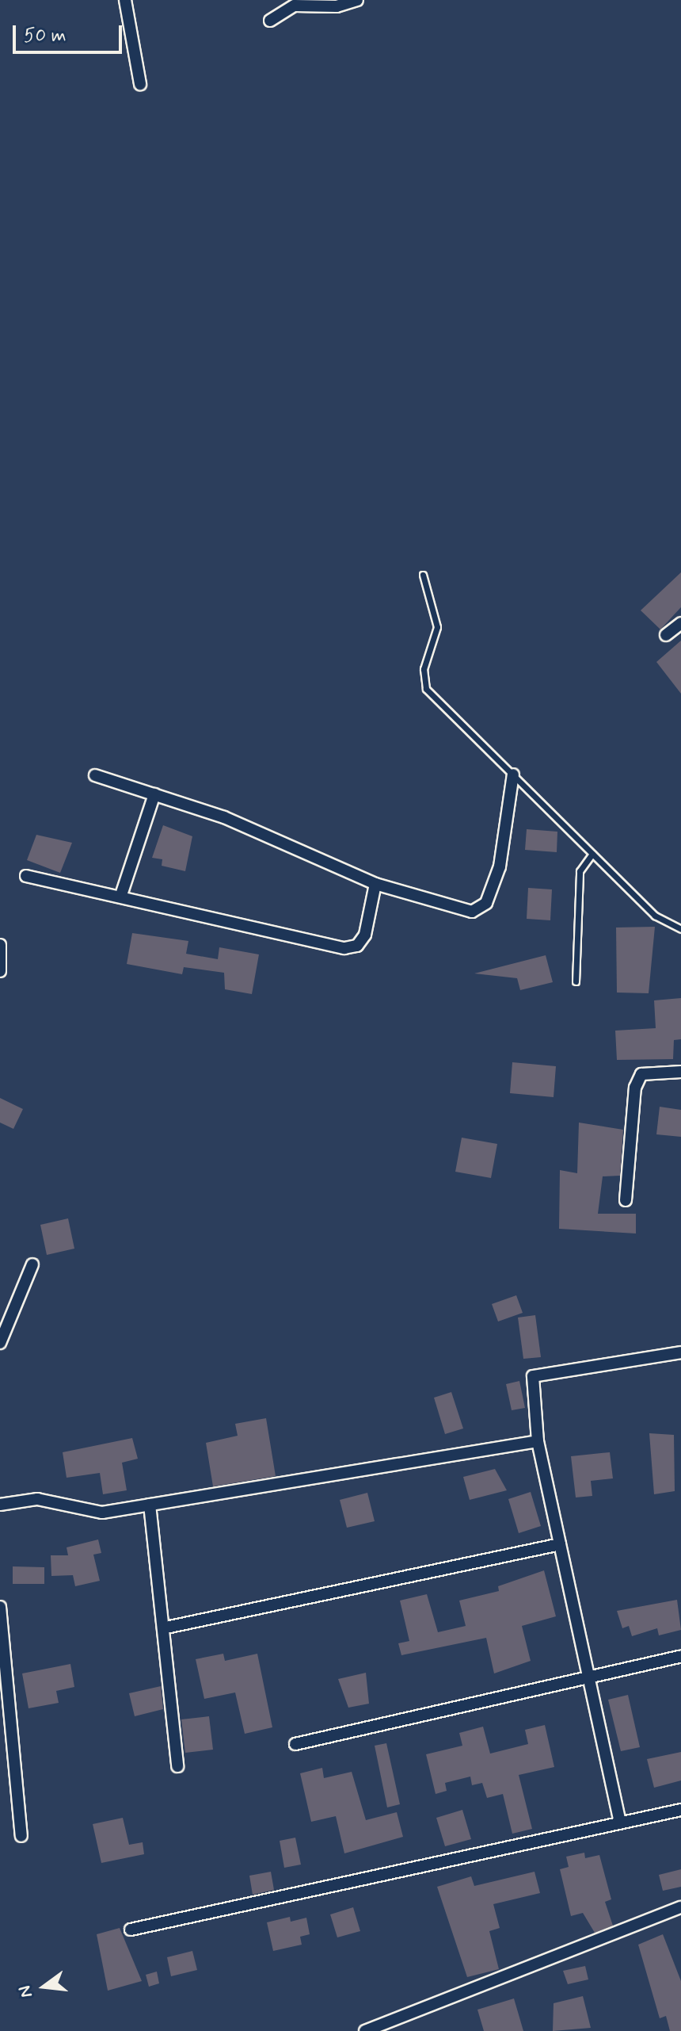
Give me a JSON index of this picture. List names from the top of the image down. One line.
{"scale_bar":"50 m","north":"left"}
